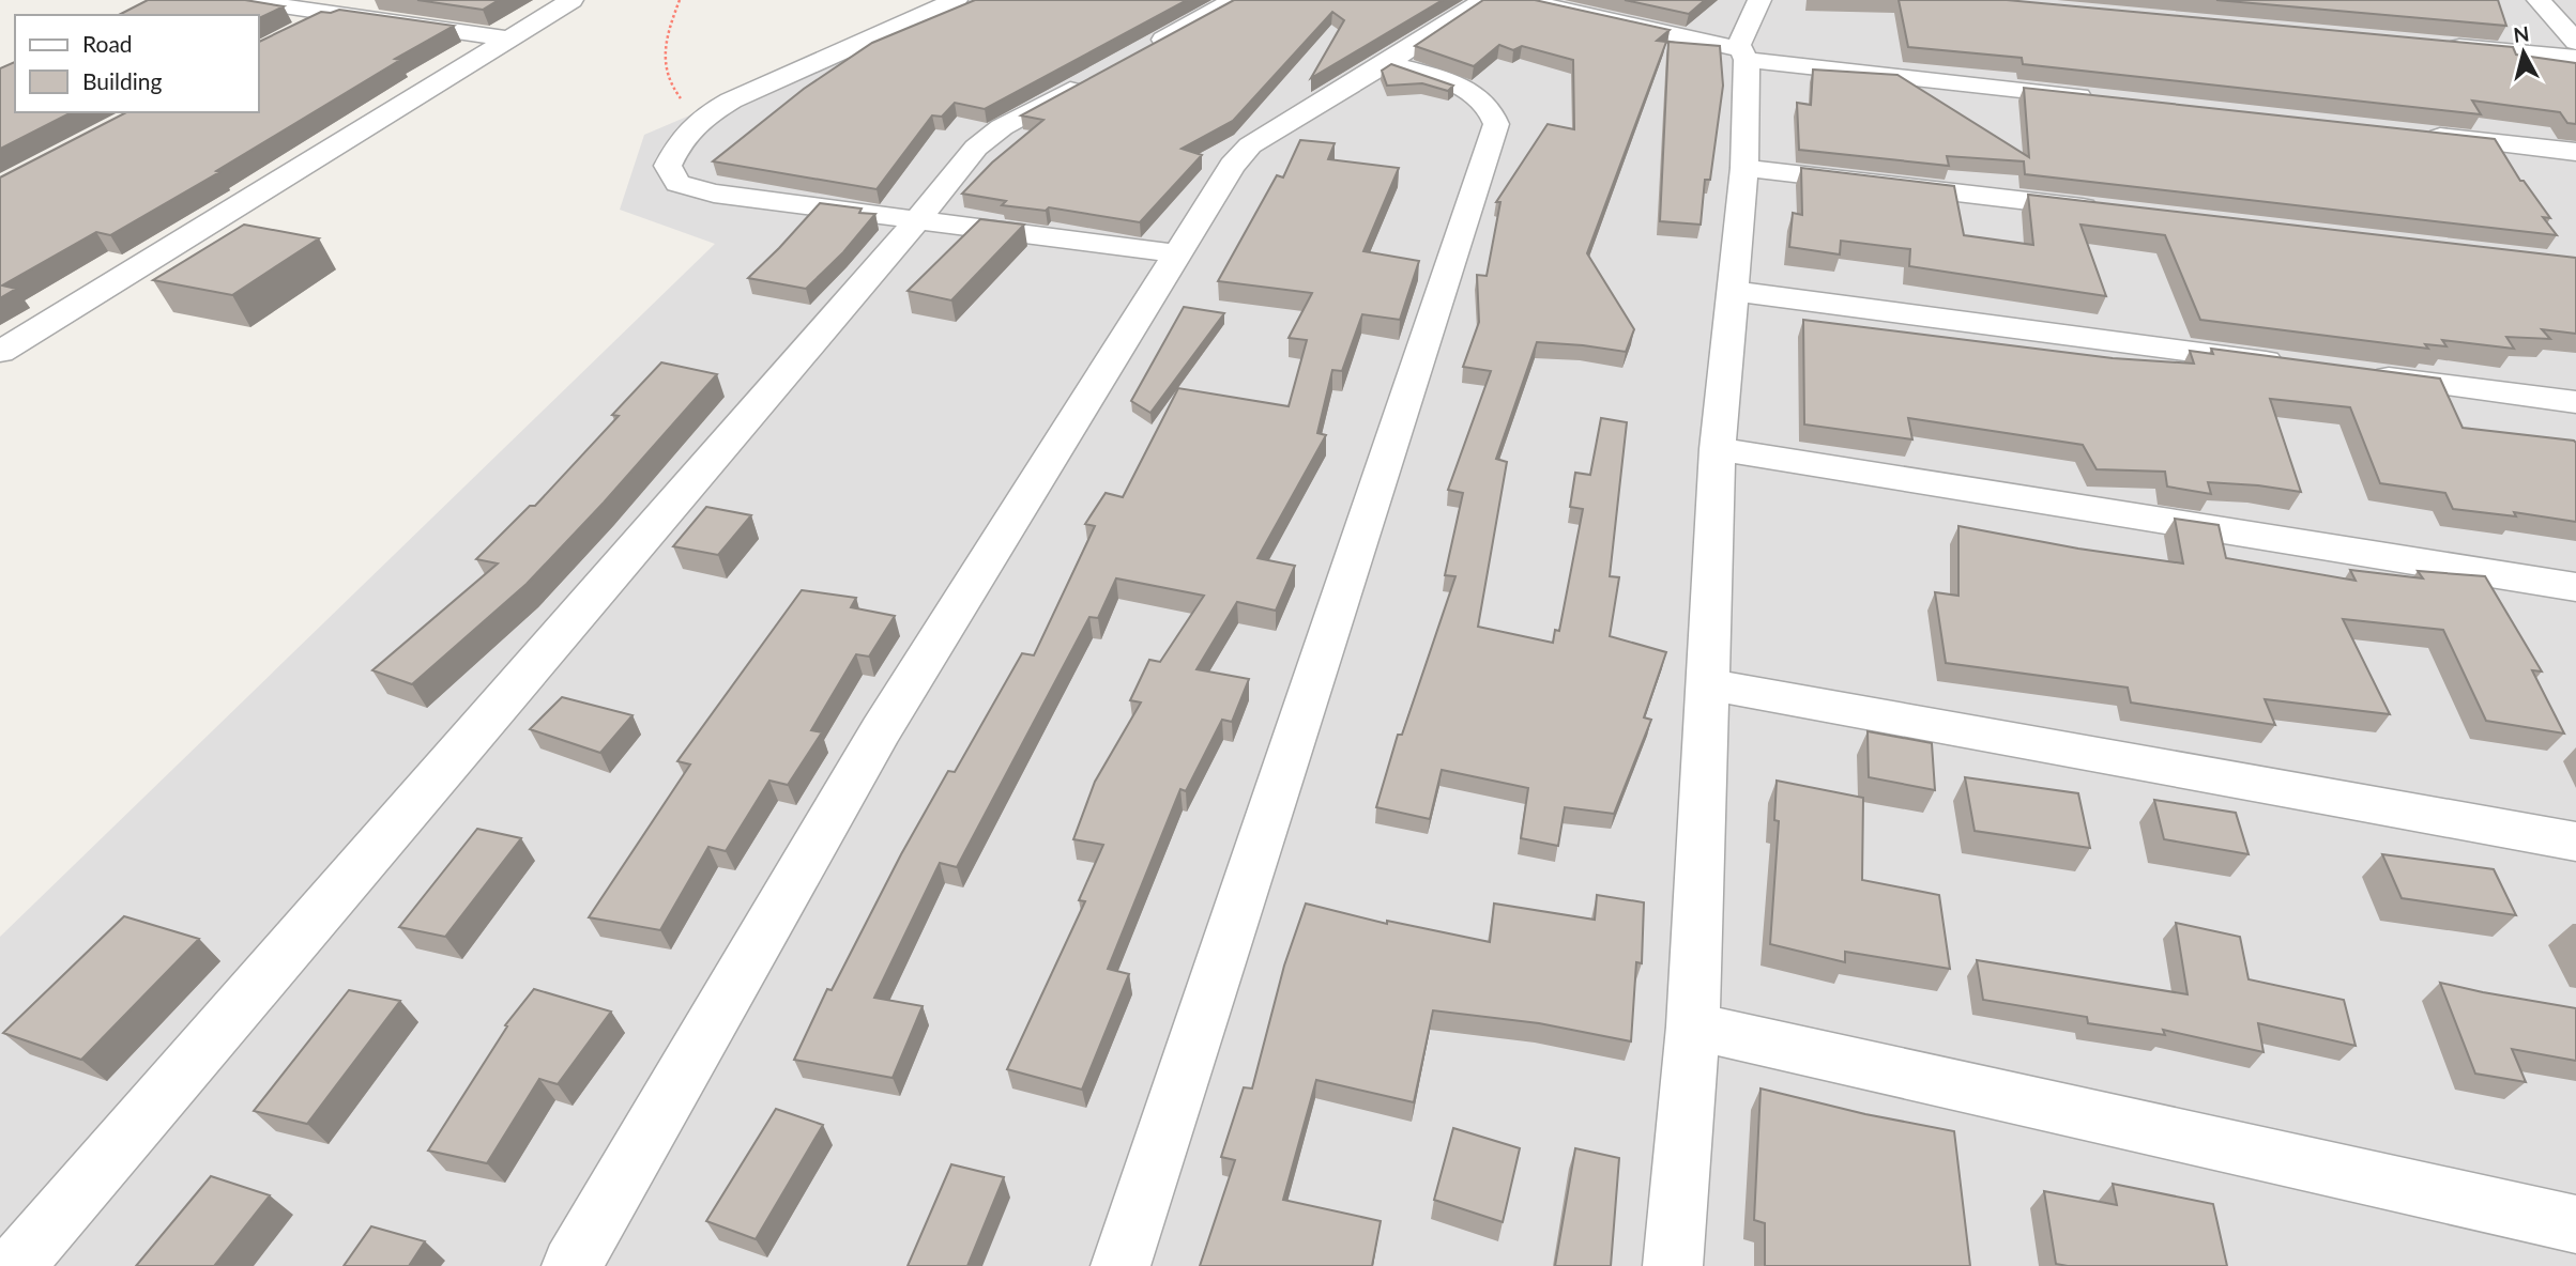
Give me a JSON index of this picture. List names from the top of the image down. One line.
{"legend":["Road","Building"],"north":"top"}
